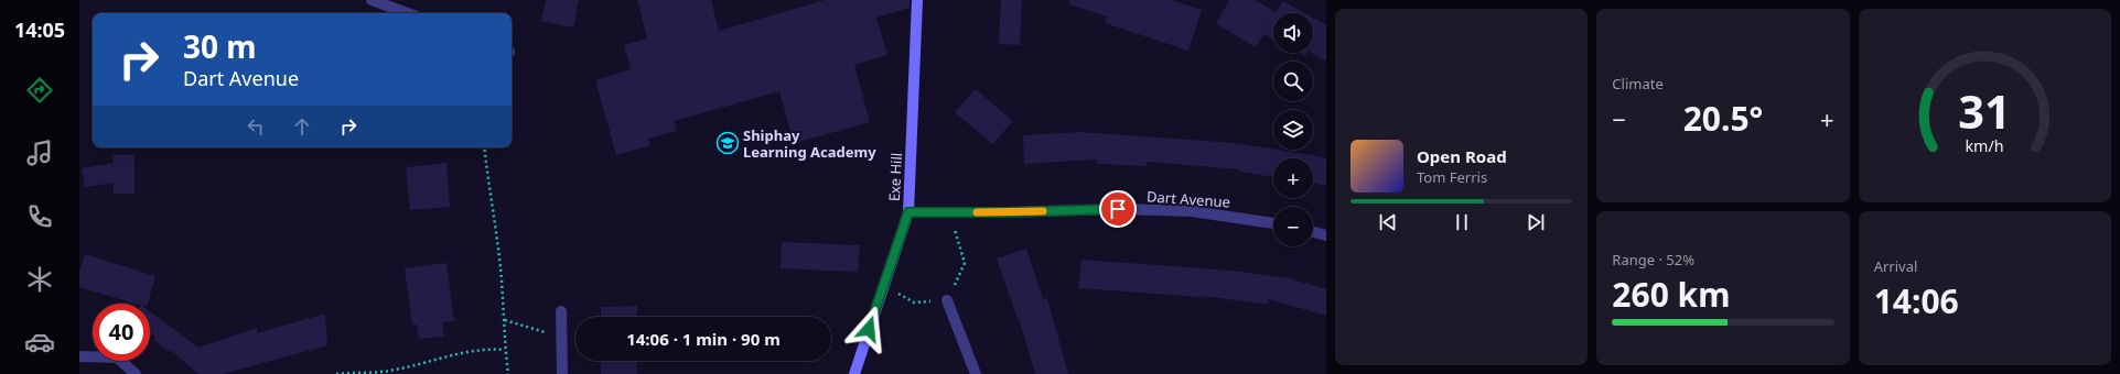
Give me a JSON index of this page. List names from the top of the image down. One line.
{"streets":{"street":["Exe Hill","Dart Avenue"]},"crossings":[["Exe Hill","Dart Avenue"]],"places":{"school or university":["Shiphay Learning Academy"]},"page":{"tabs":"14:05","tile":["Climate",["Range · 52%","260 km"],["Arrival","14:06"]],"map_buttons":["+","−"],"turn":["30 m","Dart Avenue"],"heat":["−","20.5°","+"],"song":["Open Road","Tom Ferris"],"limit":"40","trip":"14:06 · 1 min · 90 m","gauge":["31","km/h"]}}
